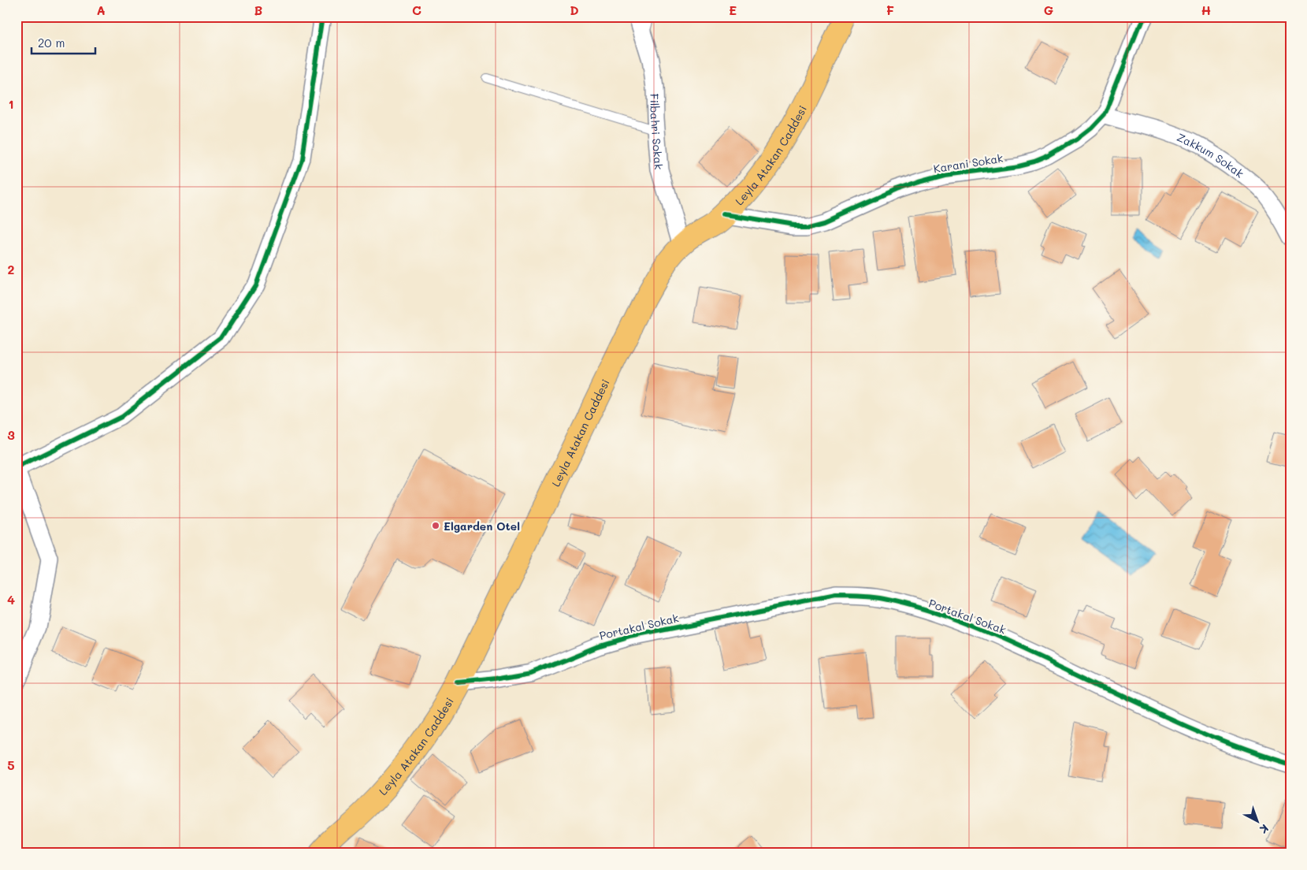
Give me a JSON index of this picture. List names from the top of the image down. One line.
{"streets":{"main road":["Leyla Atakan Caddesi"],"street":["Filbahri Sokak","Zakkum Sokak","Karani Sokak","Portakal Sokak"]},"crossings":[["Filbahri Sokak","Leyla Atakan Caddesi"],["Leyla Atakan Caddesi","Karani Sokak"],["Leyla Atakan Caddesi","Portakal Sokak"],["Zakkum Sokak","Karani Sokak"]],"places":["Elgarden Otel"],"scale_bar":"20 m","north":"bottom right","grid":{"columns":["A","B","C","D","E","F","G","H"],"rows":["1","2","3","4","5"]}}
